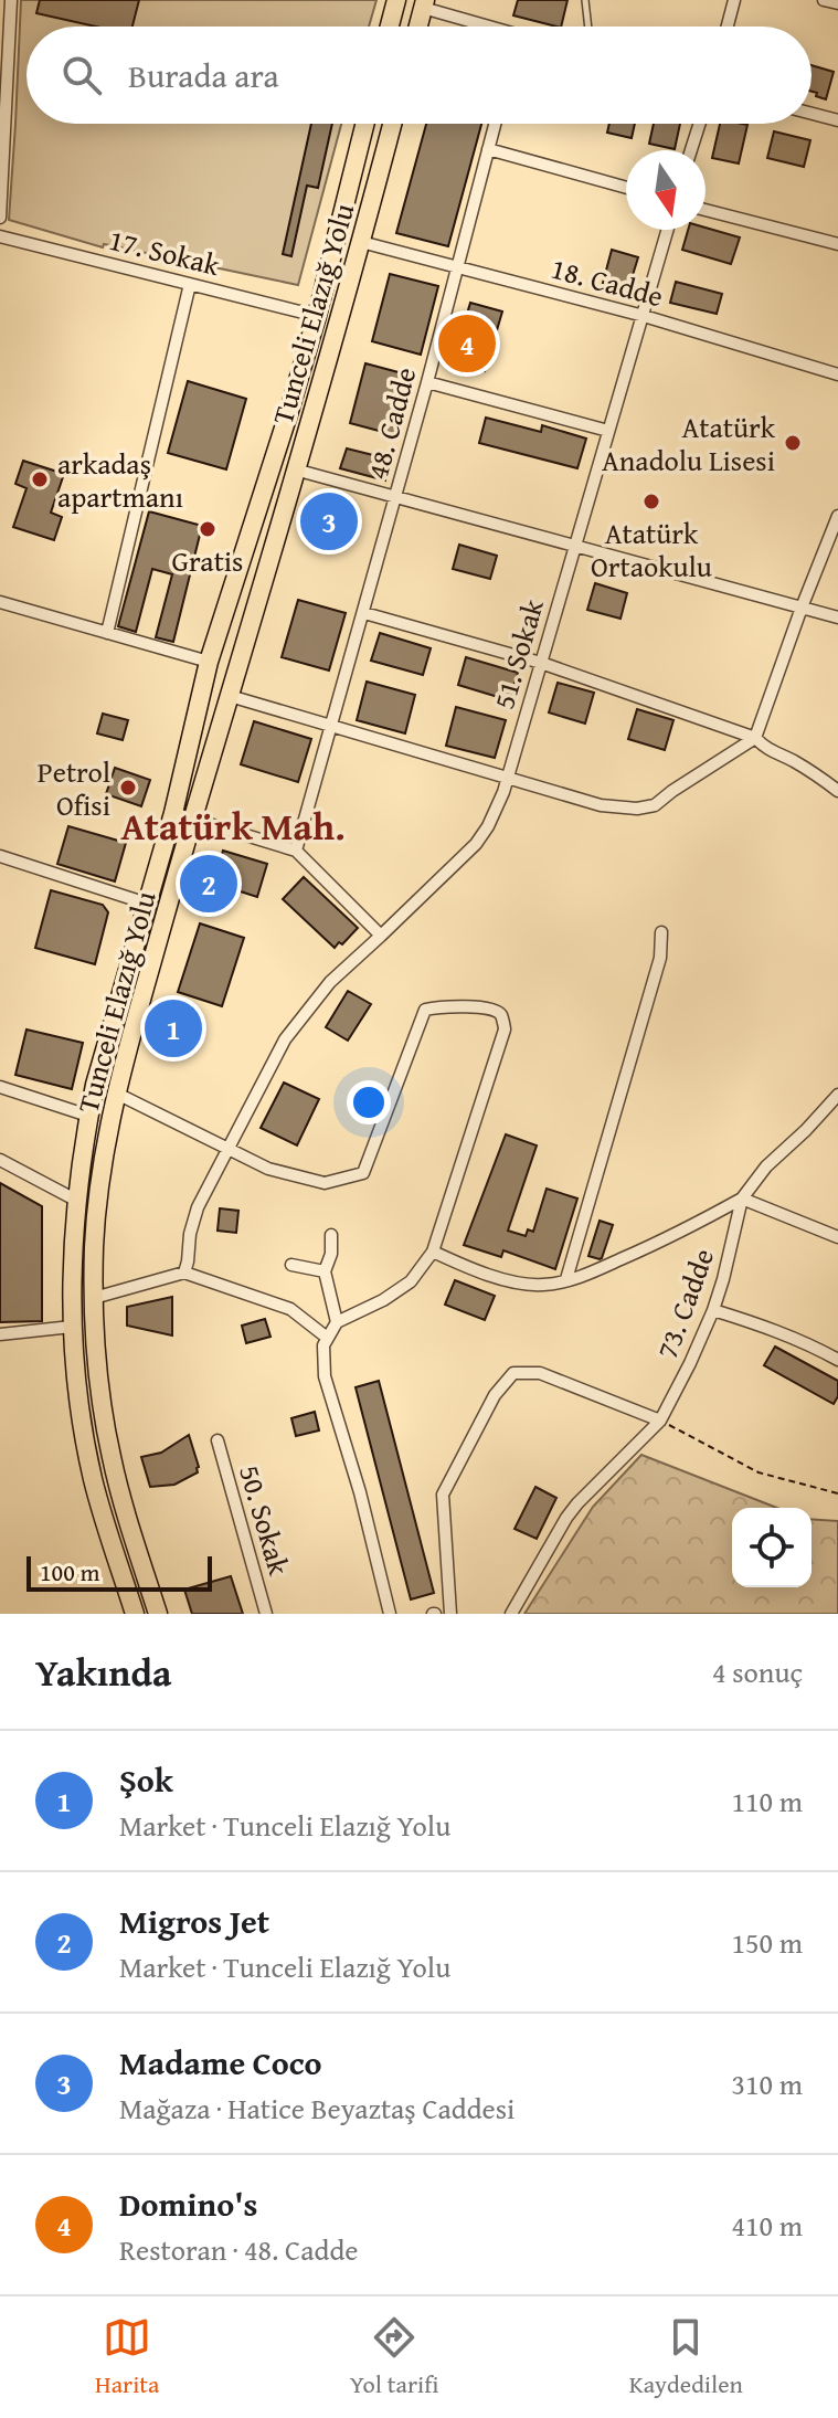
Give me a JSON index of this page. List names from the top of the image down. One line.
{"streets":{"main road":["Tunceli Elazığ Yolu"],"street":["17. Sokak","18. Cadde","48. Cadde","51. Sokak","73. Cadde","50. Sokak"]},"crossings":[["17. Sokak","Tunceli Elazığ Yolu"],["18. Cadde","Tunceli Elazığ Yolu"],["18. Cadde","48. Cadde"],["18. Cadde","51. Sokak"]],"districts":["Atatürk Mah."],"places":["Atatürk Anadolu Lisesi","arkadaş apartmanı","Atatürk Ortaokulu","Gratis","Petrol Ofisi"],"scale_bar":"100 m","north":"bottom","page":{"search":"Burada ara","pins":["4","3","2","1"],"scale":"100 m","heading":["Yakında","4 sonuç"],"list":[{"mark":"1","name":"Şok","note":"Market · Tunceli Elazığ Yolu","value":"110 m"},{"mark":"2","name":"Migros Jet","note":"Market · Tunceli Elazığ Yolu","value":"150 m"},{"mark":"3","name":"Madame Coco","note":"Mağaza · Hatice Beyaztaş Caddesi","value":"310 m"},{"mark":"4","name":"Domino's","note":"Restoran · 48. Cadde","value":"410 m"}],"nav":["Harita","Yol tarifi","Kaydedilen"]}}
